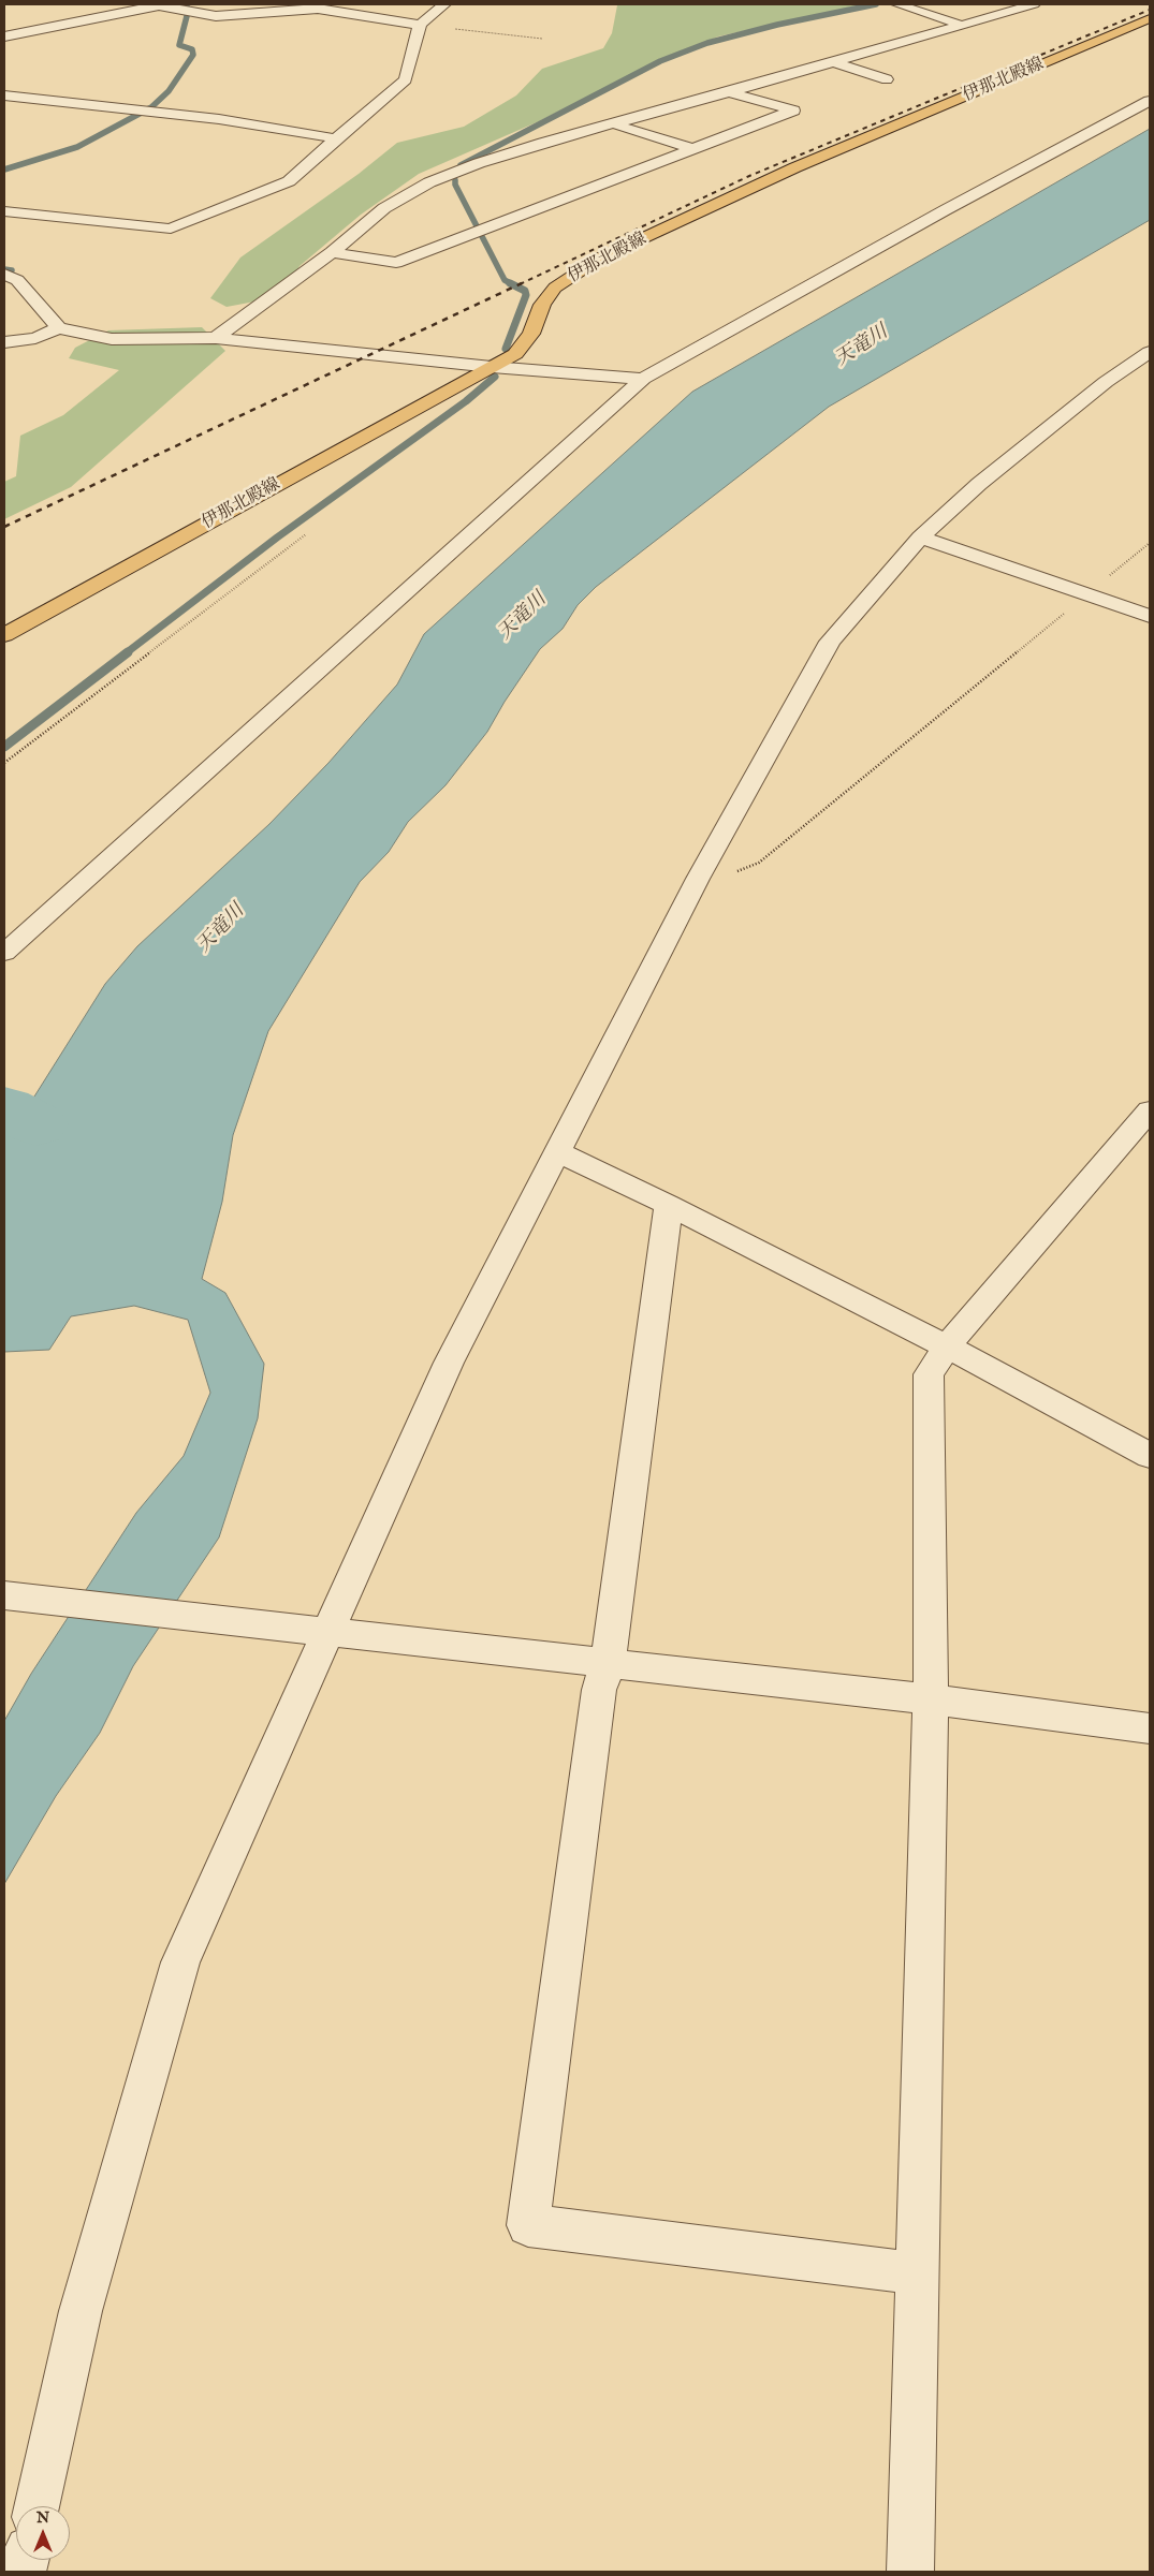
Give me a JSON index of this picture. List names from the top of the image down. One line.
{"streets":{"main road":["伊那北殿線"]},"water":["天竜川"],"north":"top"}
